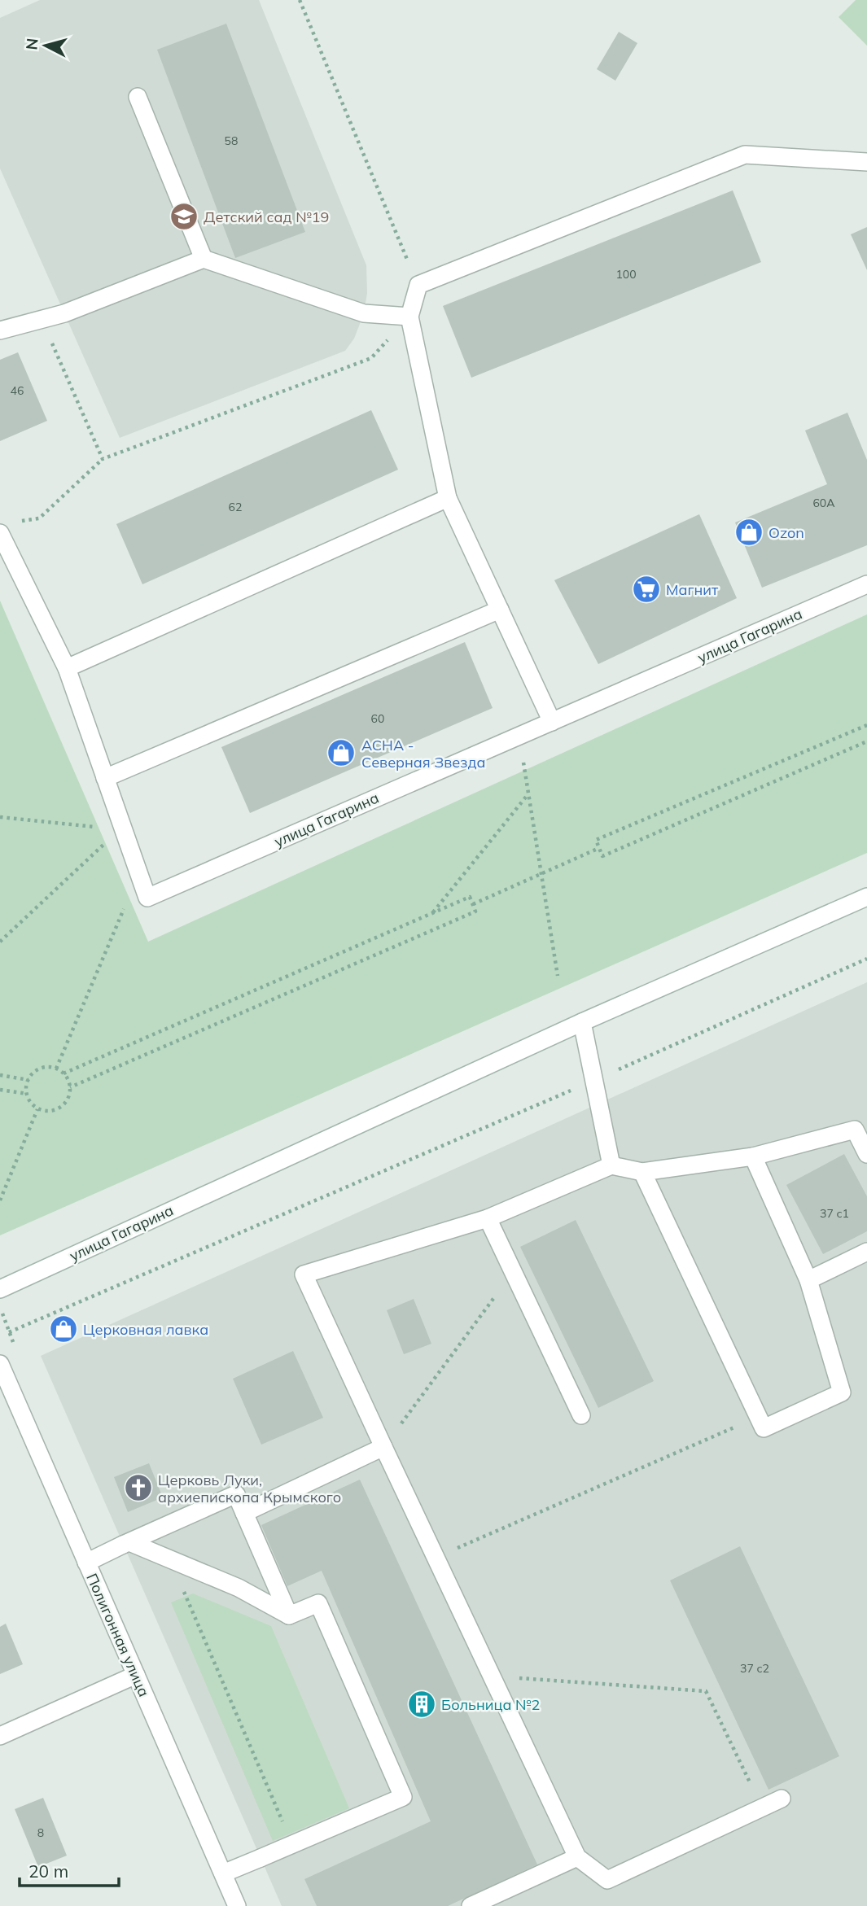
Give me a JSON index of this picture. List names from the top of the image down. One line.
{"streets":{"street":["улица Гагарина","Полигонная улица"]},"places":{"school or university":["Детский сад №19"],"shop":["Ozon","АСНА - Северная Звезда","Церковная лавка"],"supermarket":["Магнит"],"church":["Церковь Луки, архиепископа Крымского"],"building":["Больница №2"]},"house_numbers":["58","100","46","60А","62","60","37 с1","37 с2","8"],"scale_bar":"20 m","north":"left"}
